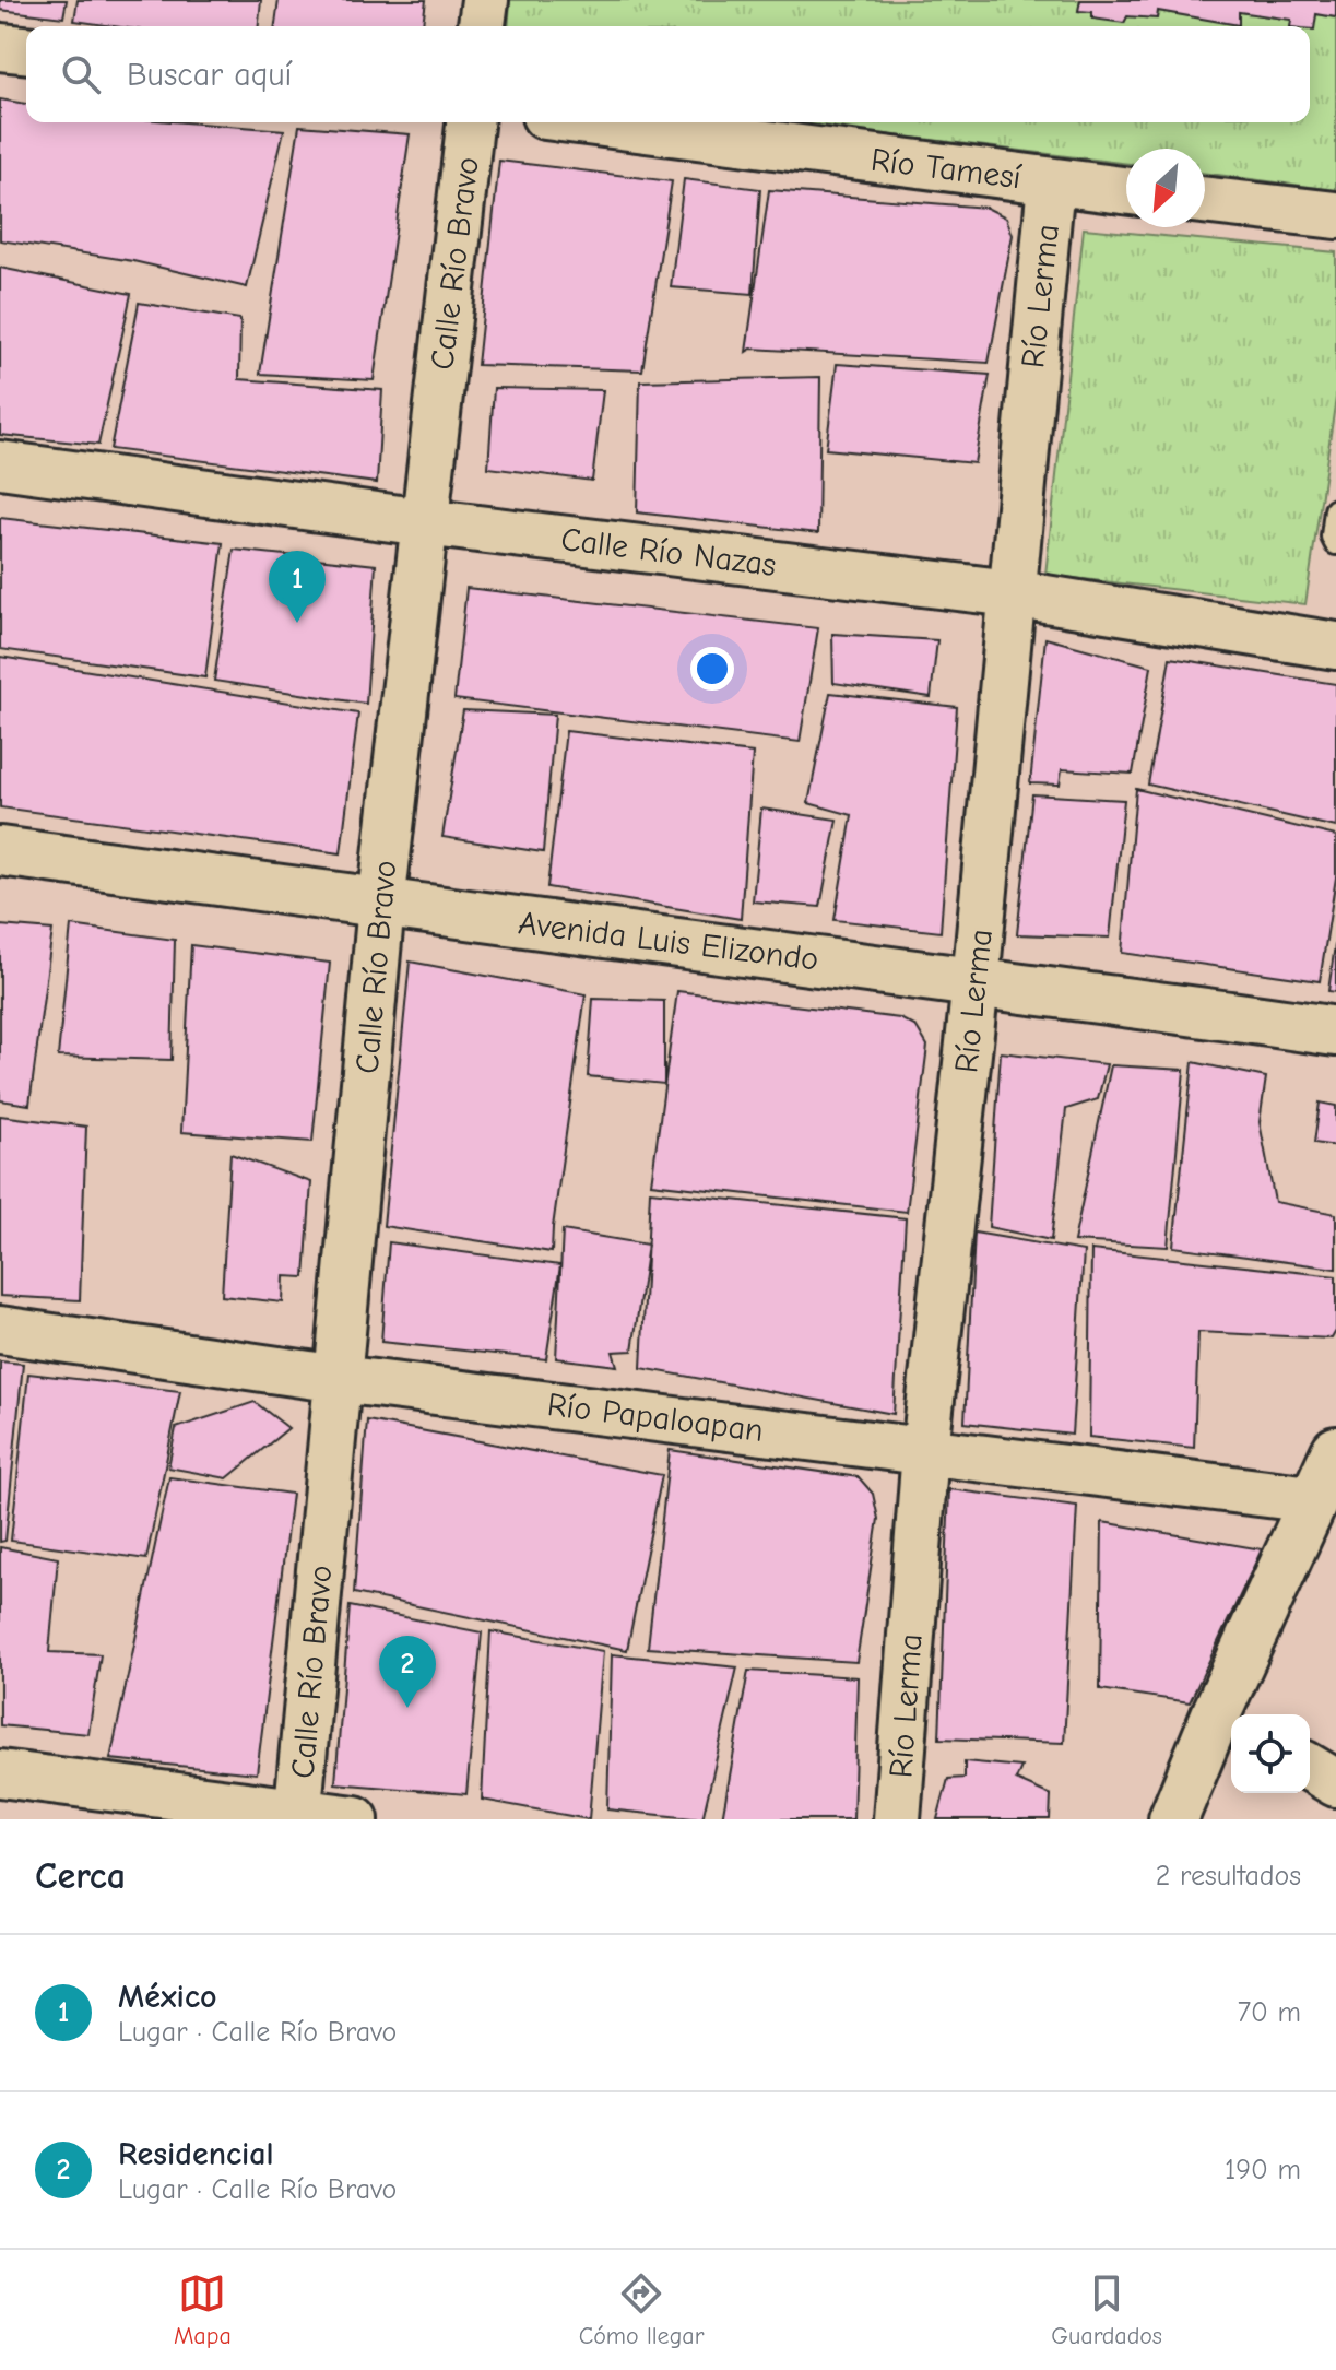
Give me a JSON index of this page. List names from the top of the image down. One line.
{"streets":{"street":["Río Tamesí","Calle Río Bravo","Río Lerma","Calle Río Nazas","Avenida Luis Elizondo","Río Papaloapan"]},"crossings":[["Río Tamesí","Río Lerma"],["Calle Río Bravo","Calle Río Nazas"],["Calle Río Bravo","Avenida Luis Elizondo"],["Calle Río Bravo","Río Papaloapan"],["Río Lerma","Calle Río Nazas"],["Río Lerma","Avenida Luis Elizondo"],["Río Lerma","Río Papaloapan"]],"north":"bottom left","page":{"search":"Buscar aquí","pins":["1","2"],"heading":["Cerca","2 resultados"],"list":[{"mark":"1","name":"México","note":"Lugar · Calle Río Bravo","value":"70 m"},{"mark":"2","name":"Residencial","note":"Lugar · Calle Río Bravo","value":"190 m"}],"nav":["Mapa","Cómo llegar","Guardados"]}}
